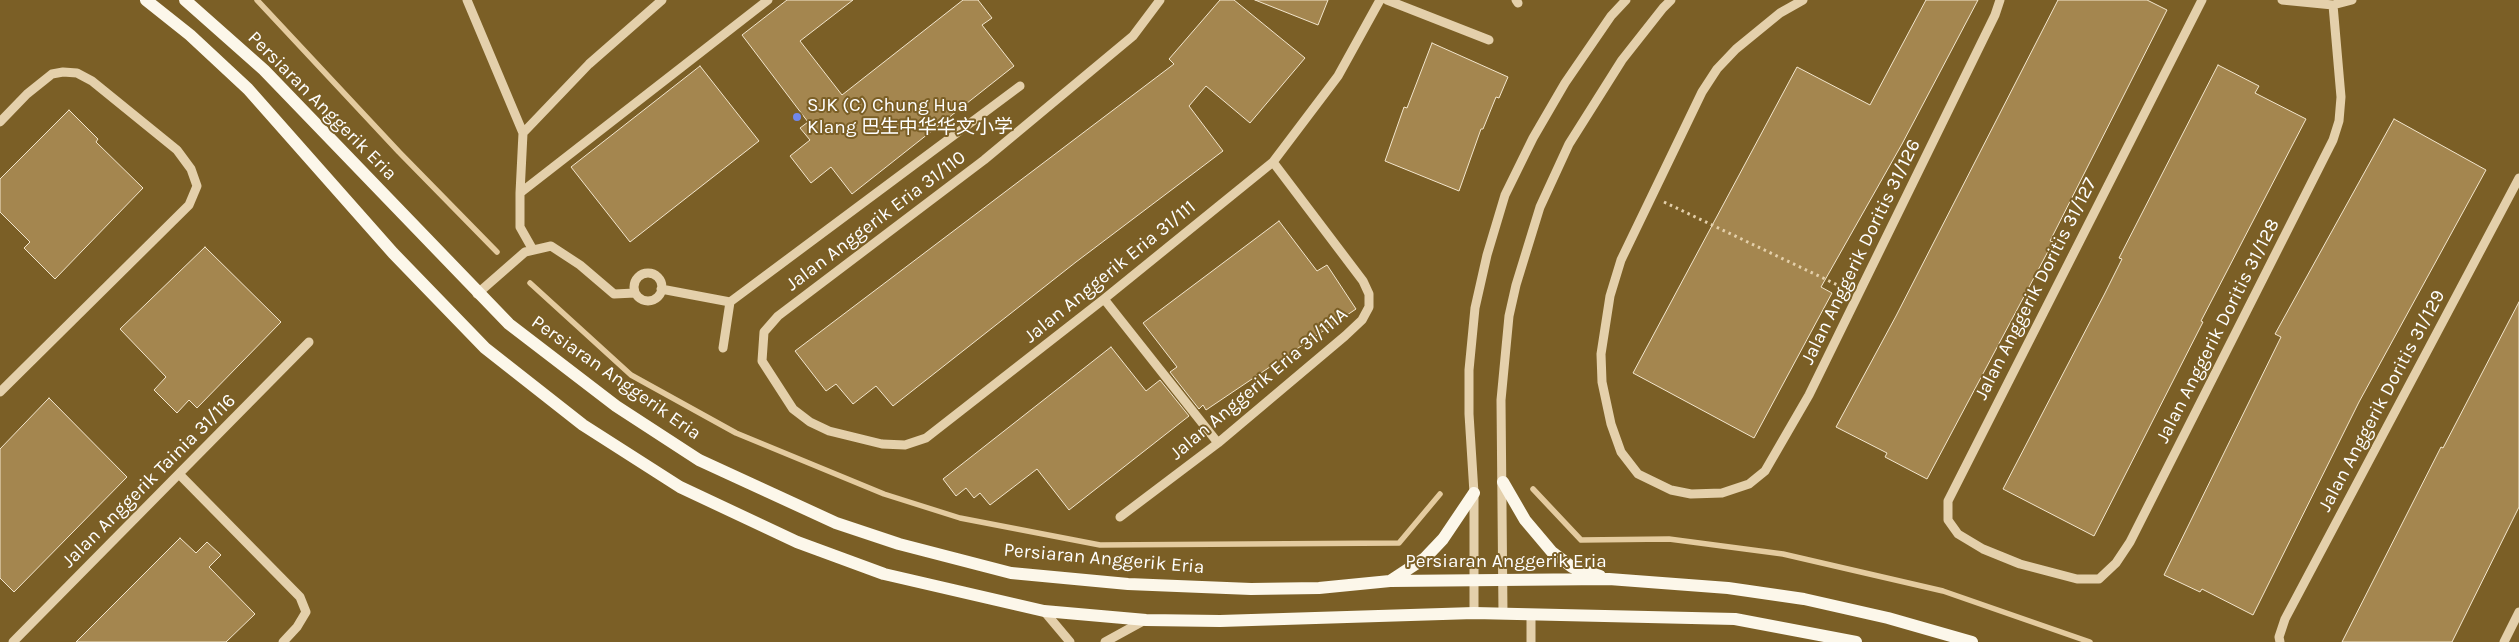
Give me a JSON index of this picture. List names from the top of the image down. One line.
{"streets":{"main road":["Persiaran Anggerik Eria"],"street":["Jalan Anggerik Eria 31/110","Jalan Anggerik Doritis 31/126","Jalan Anggerik Eria 31/111","Jalan Anggerik Doritis 31/127","Jalan Anggerik Doritis 31/128","Jalan Anggerik Eria 31/111A","Jalan Anggerik Doritis 31/129","Jalan Anggerik Tainia 31/116"]},"crossings":[["Jalan Anggerik Eria 31/110","Jalan Anggerik Eria 31/111"],["Jalan Anggerik Eria 31/111","Jalan Anggerik Eria 31/111A"],["Jalan Anggerik Doritis 31/127","Jalan Anggerik Doritis 31/128"]],"places":["SJK (C) Chung Hua Klang 巴生中华华文小学"]}
